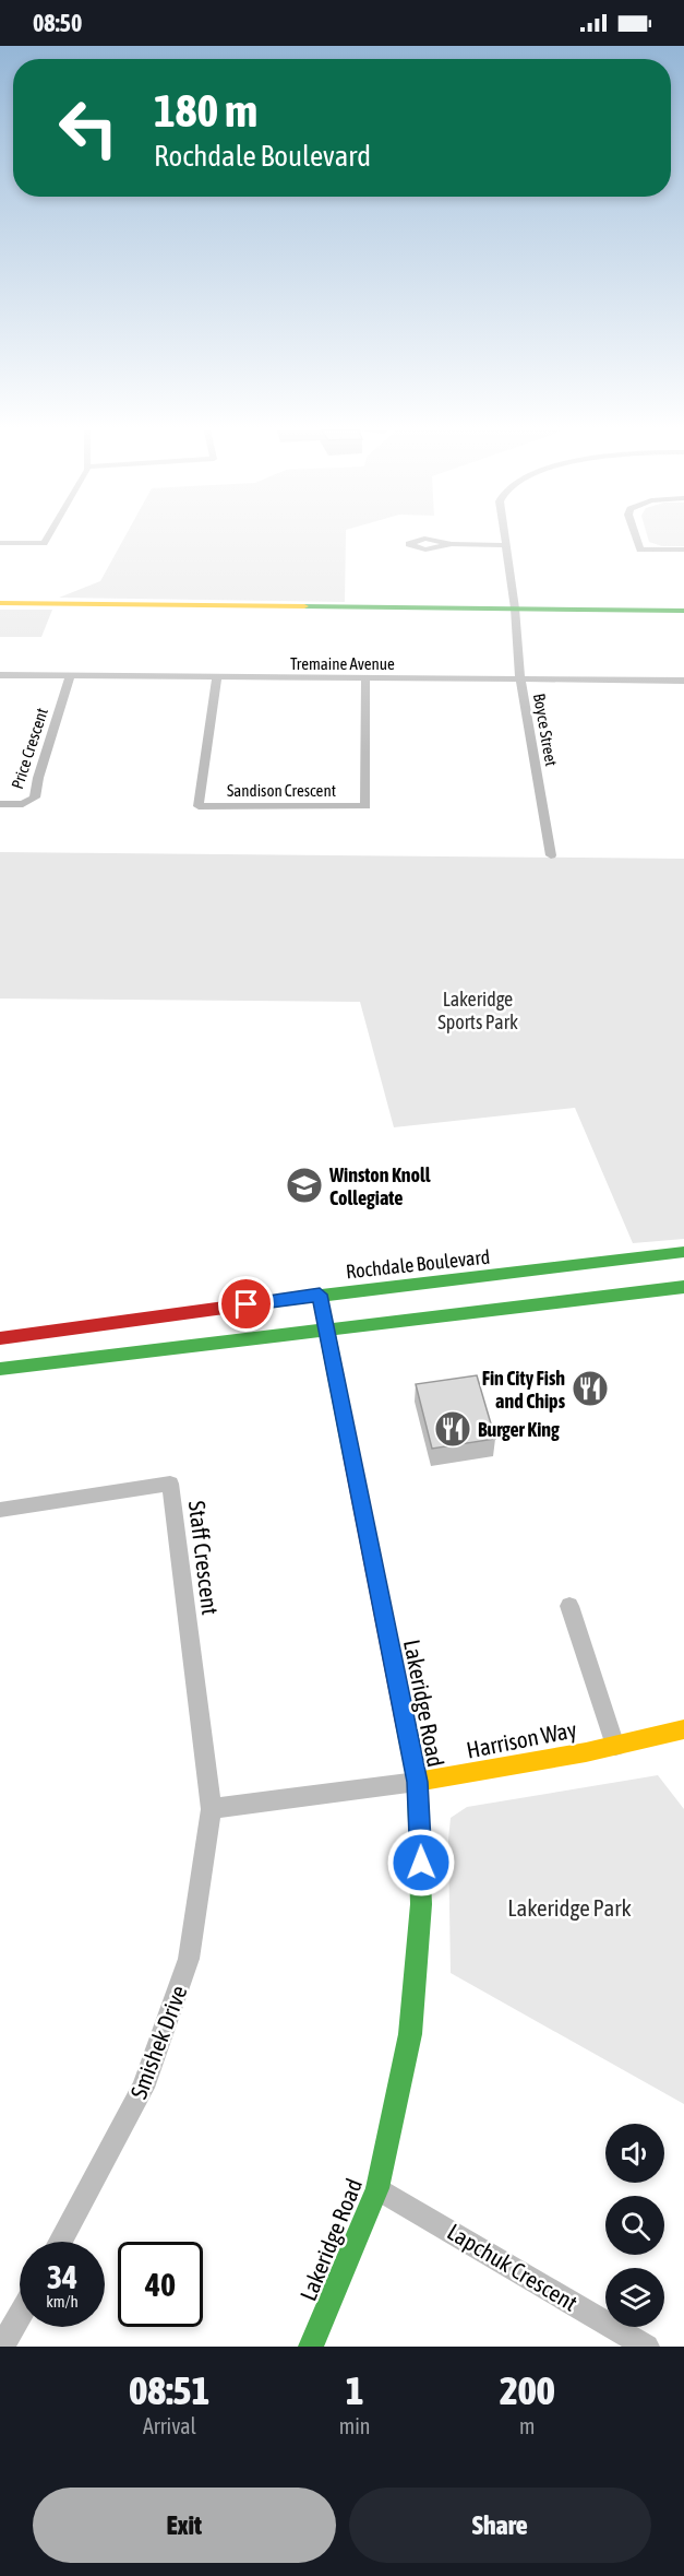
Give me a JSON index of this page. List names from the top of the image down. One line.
{"streets":{"street":["Tremaine Avenue","Boyce Street","Price Crescent","Sandison Crescent","Rochdale Boulevard","Staff Crescent","Lakeridge Road","Harrison Way","Smishek Drive","Lapchuk Crescent"]},"crossings":[["Tremaine Avenue","Boyce Street"],["Tremaine Avenue","Price Crescent"],["Tremaine Avenue","Sandison Crescent"],["Rochdale Boulevard","Lakeridge Road"],["Staff Crescent","Harrison Way"],["Staff Crescent","Smishek Drive"],["Lakeridge Road","Harrison Way"],["Lakeridge Road","Lapchuk Crescent"],["Harrison Way","Smishek Drive"]],"parks":["Lakeridge Sports Park","Lakeridge Park"],"places":{"school or university":["Winston Knoll Collegiate"],"restaurant":["Fin City Fish and Chips","Burger King"]},"page":{"status":"08:50","turn":["180 m","Rochdale Boulevard"],"speed":"34 km/h","limit":"40","eta":["08:51","Arrival","1","min","200","m"],"buttons":["Exit","Share"]}}
